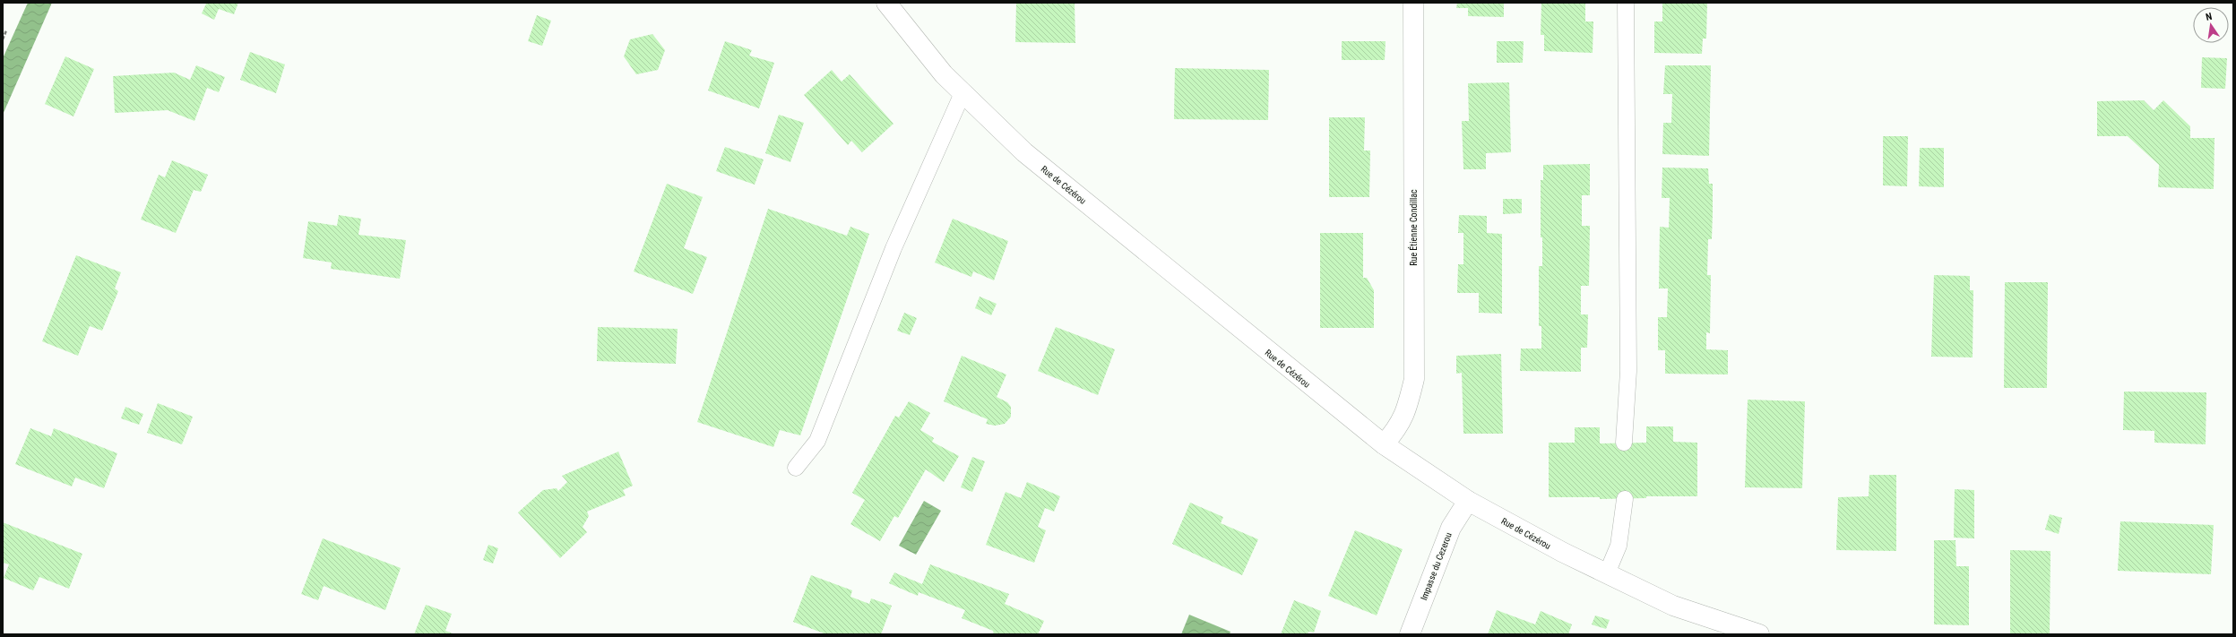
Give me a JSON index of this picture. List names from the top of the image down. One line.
{"streets":{"street":["Rue de Cézérou","Rue Étienne Condillac","Impasse du Cezerou"]},"crossings":[["Rue de Cézérou","Rue Étienne Condillac"],["Rue de Cézérou","Impasse du Cezerou"]],"north":"top"}
